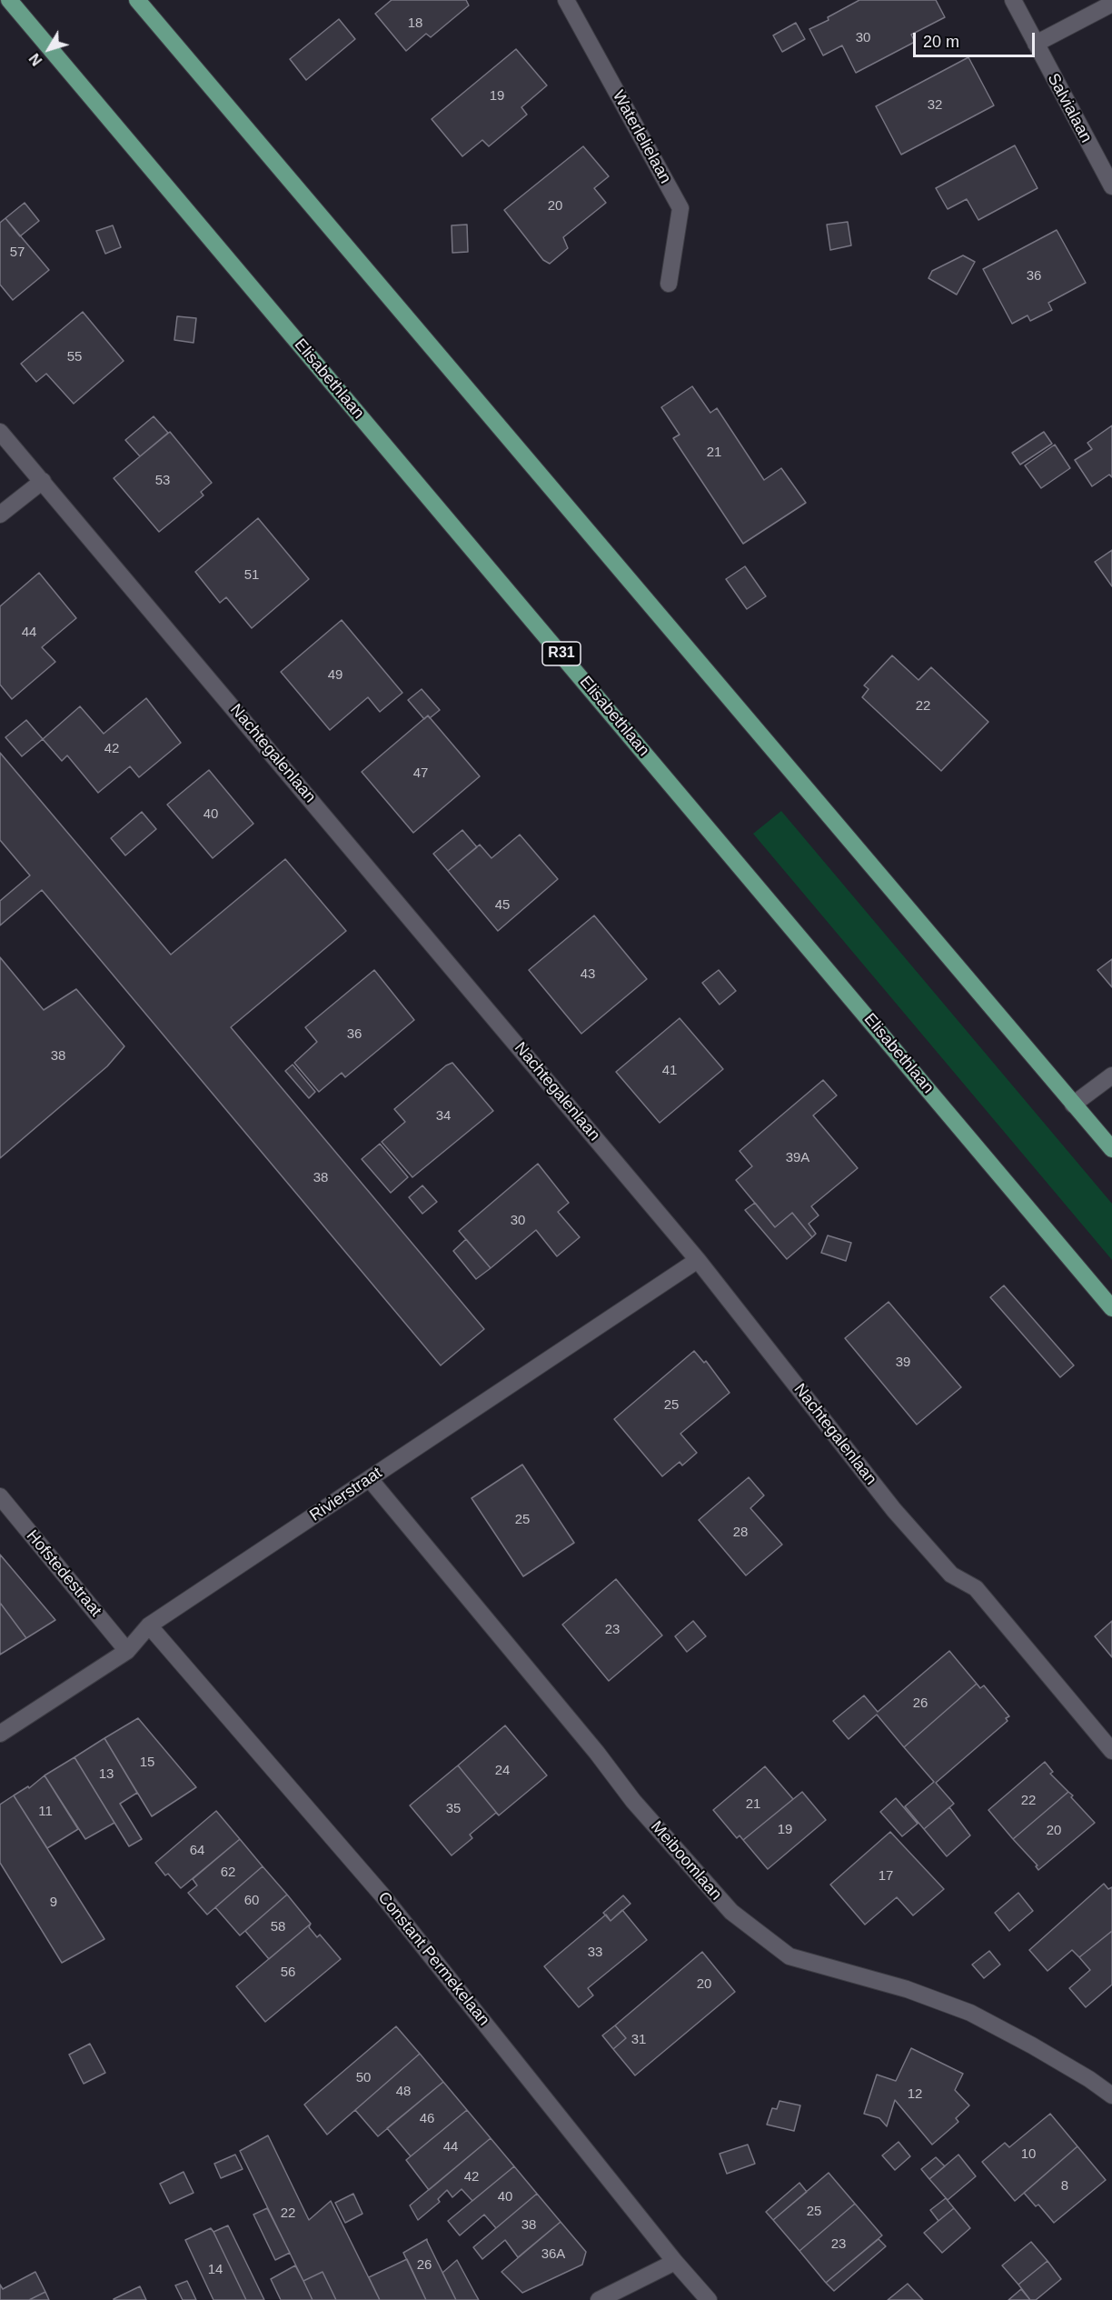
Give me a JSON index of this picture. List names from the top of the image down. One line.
{"streets":{"main road":["Elisabethlaan","R31"],"street":["Salvialaan","Waterlelielaan","Nachtegalenlaan","Rivierstraat","Hofstedestraat","Meiboomlaan","Constant Permekelaan"]},"crossings":[["Nachtegalenlaan","Rivierstraat"],["Rivierstraat","Hofstedestraat"],["Rivierstraat","Meiboomlaan"],["Rivierstraat","Constant Permekelaan"]],"house_numbers":["18","30","19","32","20","57","36","55","21","53","51","44","49","22","42","47","40","45","43","36","38","41","34","39A","38","30","39","25","25","28","23","26","15","24","13","22","21","35","11","19","20","64","62","17","60","9","58","33","56","20","31","50","48","12","46","44","10","42","8","40","25","22","38","23","36A","26","14"],"scale_bar":"20 m","north":"bottom left"}
